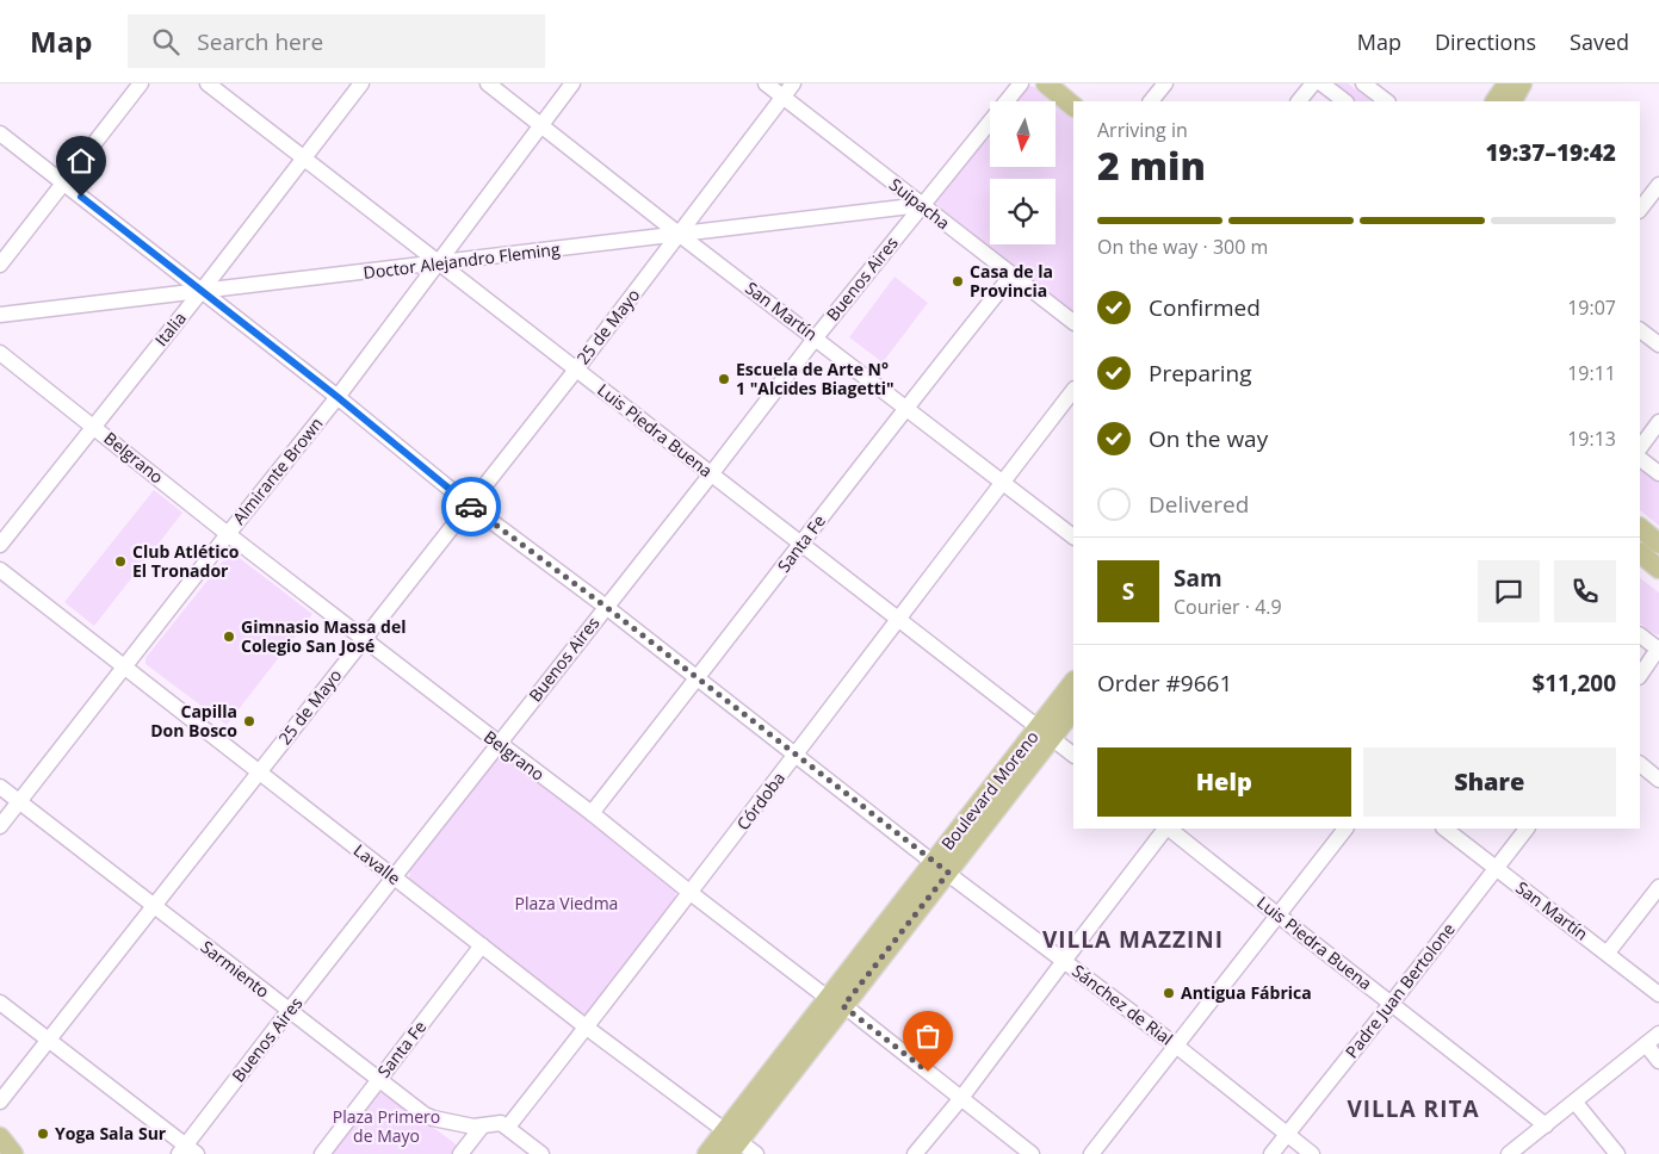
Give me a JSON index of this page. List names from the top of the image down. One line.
{"streets":{"main road":["Boulevard Moreno"],"street":["Suipacha","Doctor Alejandro Fleming","Buenos Aires","San Martín","25 de Mayo","Italia","Luis Piedra Buena","Belgrano","Almirante Brown","Santa Fe","Córdoba","Lavalle","Sarmiento","Padre Juan Bertolone","Sánchez de Rial"]},"crossings":[["Suipacha","Doctor Alejandro Fleming"],["Suipacha","Buenos Aires"],["Suipacha","25 de Mayo"],["Suipacha","Santa Fe"],["Doctor Alejandro Fleming","Buenos Aires"],["Doctor Alejandro Fleming","San Martín"],["Doctor Alejandro Fleming","25 de Mayo"],["Doctor Alejandro Fleming","Italia"],["Doctor Alejandro Fleming","Luis Piedra Buena"],["Doctor Alejandro Fleming","Almirante Brown"],["Doctor Alejandro Fleming","Sánchez de Rial"],["Buenos Aires","San Martín"],["Buenos Aires","Luis Piedra Buena"],["Buenos Aires","Belgrano"],["Buenos Aires","Lavalle"],["Buenos Aires","Sarmiento"],["Buenos Aires","Sánchez de Rial"],["San Martín","25 de Mayo"],["San Martín","Almirante Brown"],["San Martín","Santa Fe"],["San Martín","Córdoba"],["San Martín","Padre Juan Bertolone"],["25 de Mayo","Luis Piedra Buena"],["25 de Mayo","Belgrano"],["25 de Mayo","Lavalle"],["25 de Mayo","Sarmiento"],["25 de Mayo","Sánchez de Rial"],["Italia","Luis Piedra Buena"],["Italia","Belgrano"],["Italia","Sánchez de Rial"],["Luis Piedra Buena","Almirante Brown"],["Luis Piedra Buena","Santa Fe"],["Luis Piedra Buena","Boulevard Moreno"],["Luis Piedra Buena","Córdoba"],["Luis Piedra Buena","Padre Juan Bertolone"],["Belgrano","Almirante Brown"],["Belgrano","Santa Fe"],["Belgrano","Boulevard Moreno"],["Belgrano","Córdoba"],["Almirante Brown","Lavalle"],["Almirante Brown","Sarmiento"],["Almirante Brown","Sánchez de Rial"],["Santa Fe","Lavalle"],["Santa Fe","Sarmiento"],["Santa Fe","Sánchez de Rial"],["Boulevard Moreno","Lavalle"],["Boulevard Moreno","Sánchez de Rial"],["Córdoba","Lavalle"],["Córdoba","Sarmiento"],["Córdoba","Sánchez de Rial"],["Padre Juan Bertolone","Sánchez de Rial"]],"districts":["VILLA MAZZINI","VILLA RITA"],"parks":["Plaza Viedma","Plaza Primero de Mayo"],"places":["Casa de la Provincia","Escuela de Arte N° 1 \"Alcides Biagetti\"","Club Atlético El Tronador","Gimnasio Massa del Colegio San José","Capilla Don Bosco","Antigua Fábrica","Yoga Sala Sur"],"north":"bottom","page":{"header":"Map","search":"Search here","nav":["Map","Directions","Saved"],"heading":["2 min","Arriving in","19:37–19:42"],"panel":["Sam","Courier · 4.9","Order #9661","$11,200"],"bar":"On the way · 300 m","list":[["Confirmed","19:07"],["Preparing","19:11"],["On the way","19:13"],"Delivered"],"round":"S","buttons":["Help","Share"]}}
